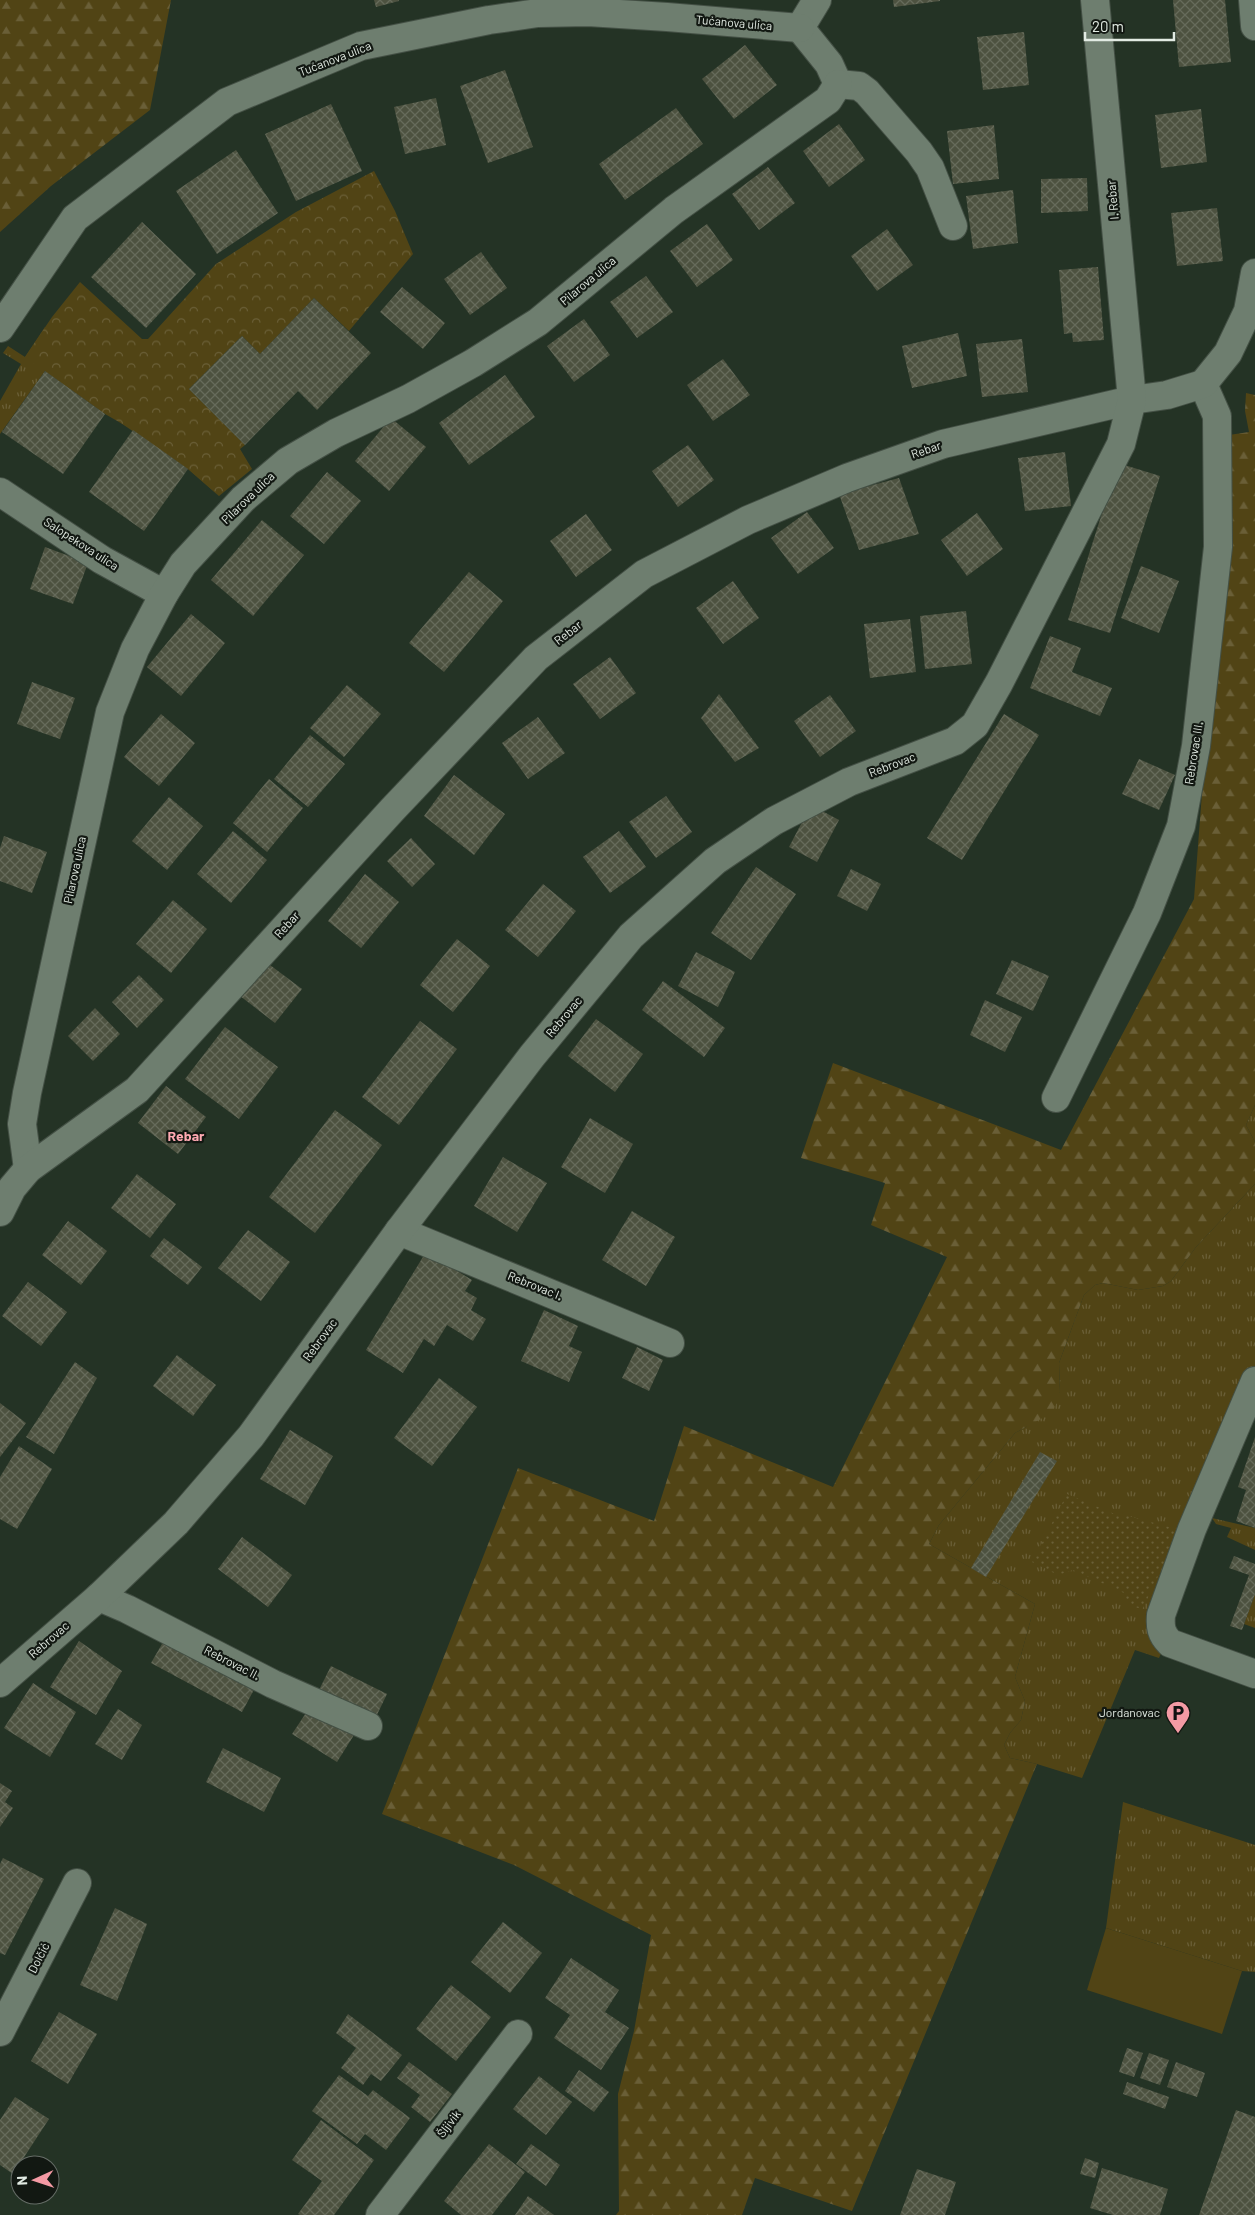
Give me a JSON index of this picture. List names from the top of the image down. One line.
{"streets":{"street":["Tućanova ulica","I. Rebar","Pilarova ulica","Rebar","Salopekova ulica","Rebrovac III.","Rebrovac","Rebrovac I.","Rebrovac II.","Dolčić","Šljivik"]},"crossings":[["I. Rebar","Rebar"],["I. Rebar","Rebrovac"],["Pilarova ulica","Rebar"],["Pilarova ulica","Salopekova ulica"],["Rebar","Rebrovac III."],["Rebar","Rebrovac"],["Rebrovac","Rebrovac I."],["Rebrovac","Rebrovac II."]],"districts":["Rebar"],"places":{"parking":["Jordanovac"]},"scale_bar":"20 m","north":"left"}
